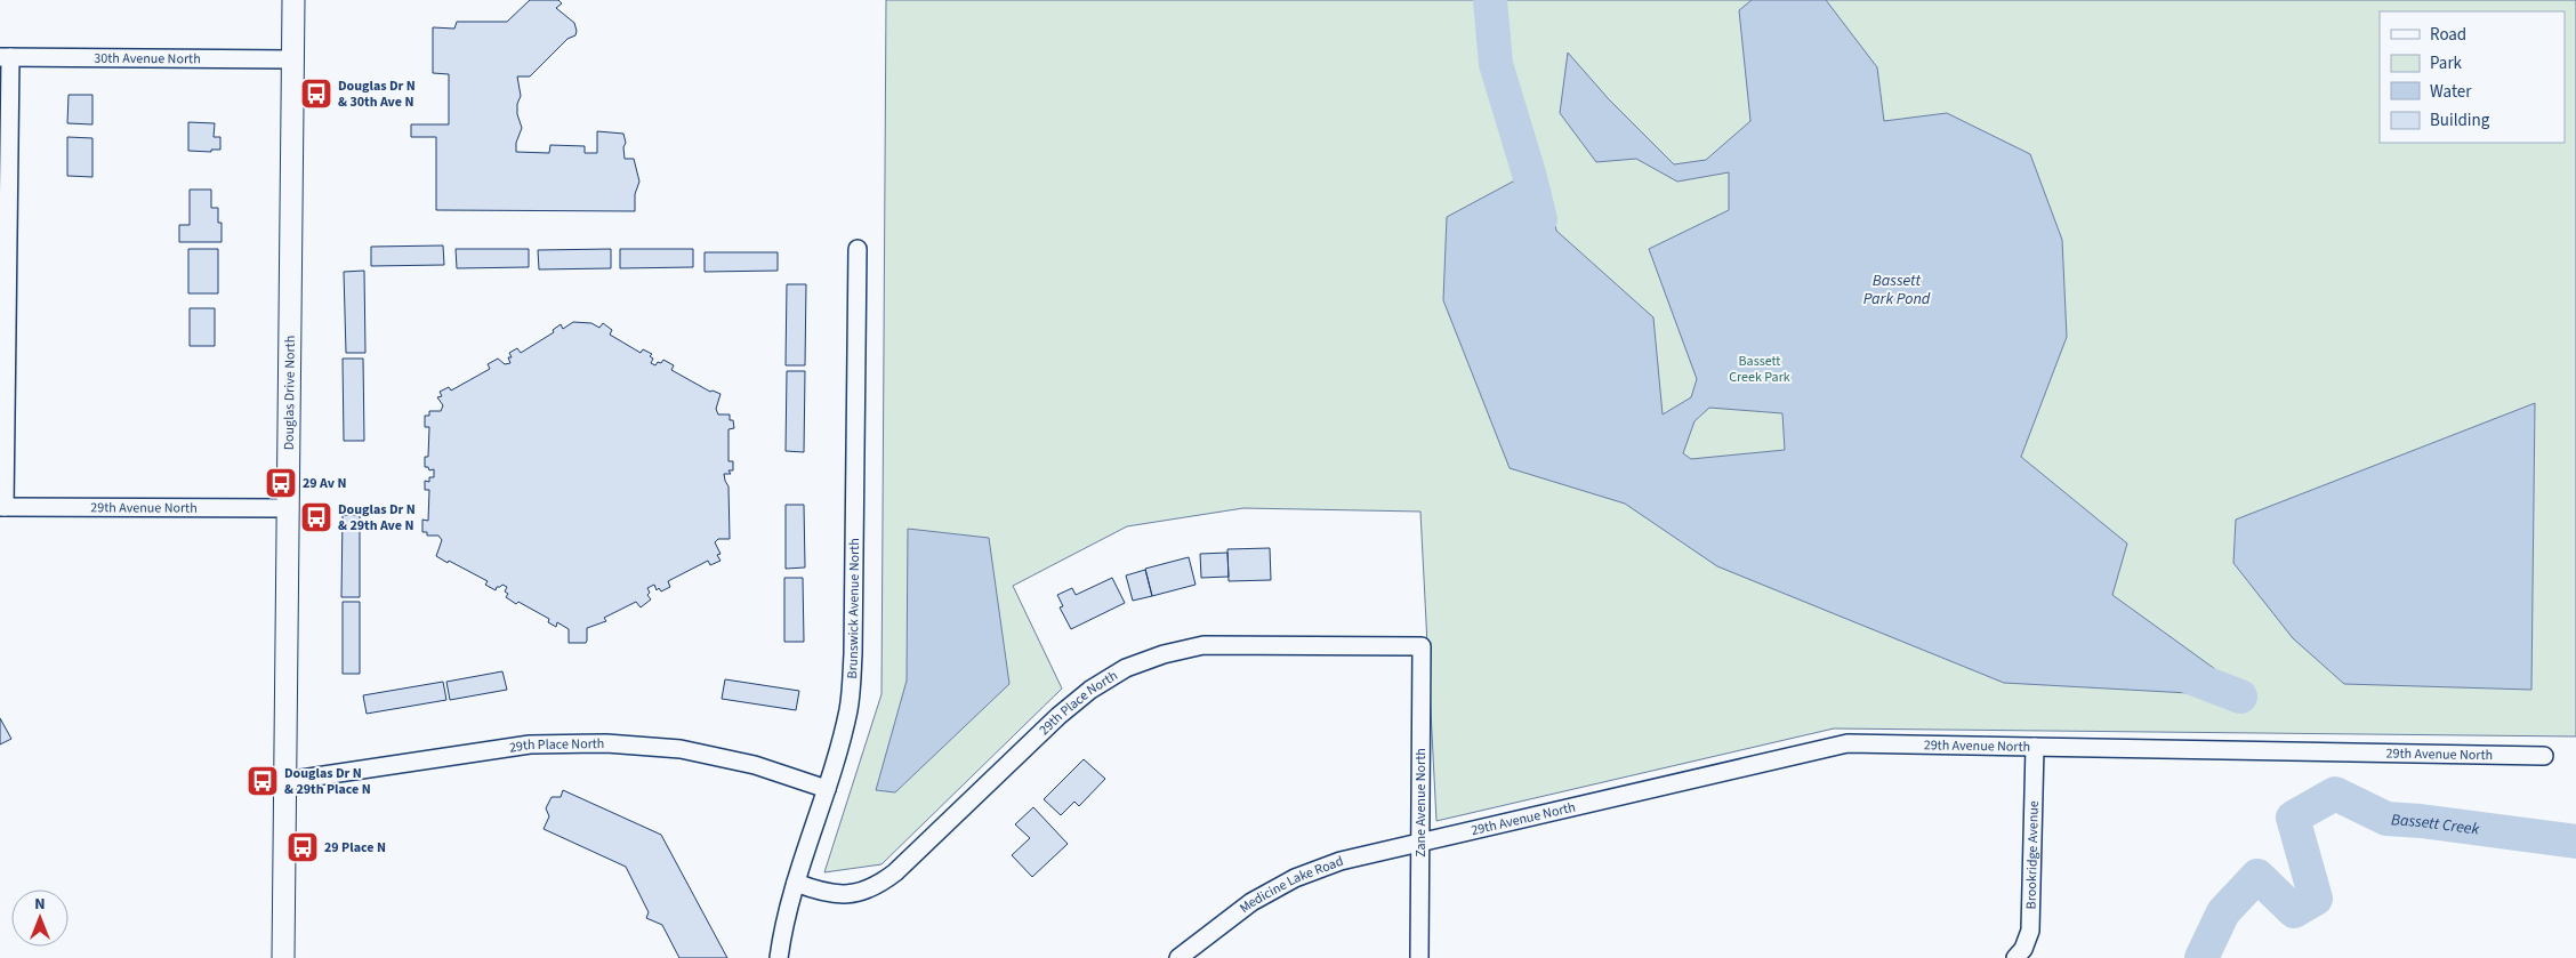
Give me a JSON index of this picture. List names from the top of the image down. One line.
{"streets":{"street":["30th Avenue North","Douglas Drive North","29th Avenue North","Brunswick Avenue North","29th Place North","Zane Avenue North","Brookridge Avenue","Medicine Lake Road"]},"crossings":[["30th Avenue North","Douglas Drive North"],["Douglas Drive North","29th Avenue North"],["Douglas Drive North","29th Place North"],["29th Avenue North","Zane Avenue North"],["29th Avenue North","Brookridge Avenue"],["29th Avenue North","Medicine Lake Road"],["Brunswick Avenue North","29th Place North"],["29th Place North","Zane Avenue North"],["Zane Avenue North","Medicine Lake Road"]],"water":["Bassett Park Pond","Bassett Creek"],"parks":["Bassett Creek Park"],"places":{"bus stop":["Douglas Dr N & 30th Ave N","29 Av N","Douglas Dr N & 29th Ave N","Douglas Dr N & 29th Place N","29 Place N"]},"legend":["Road","Park","Water","Building"],"north":"top"}
